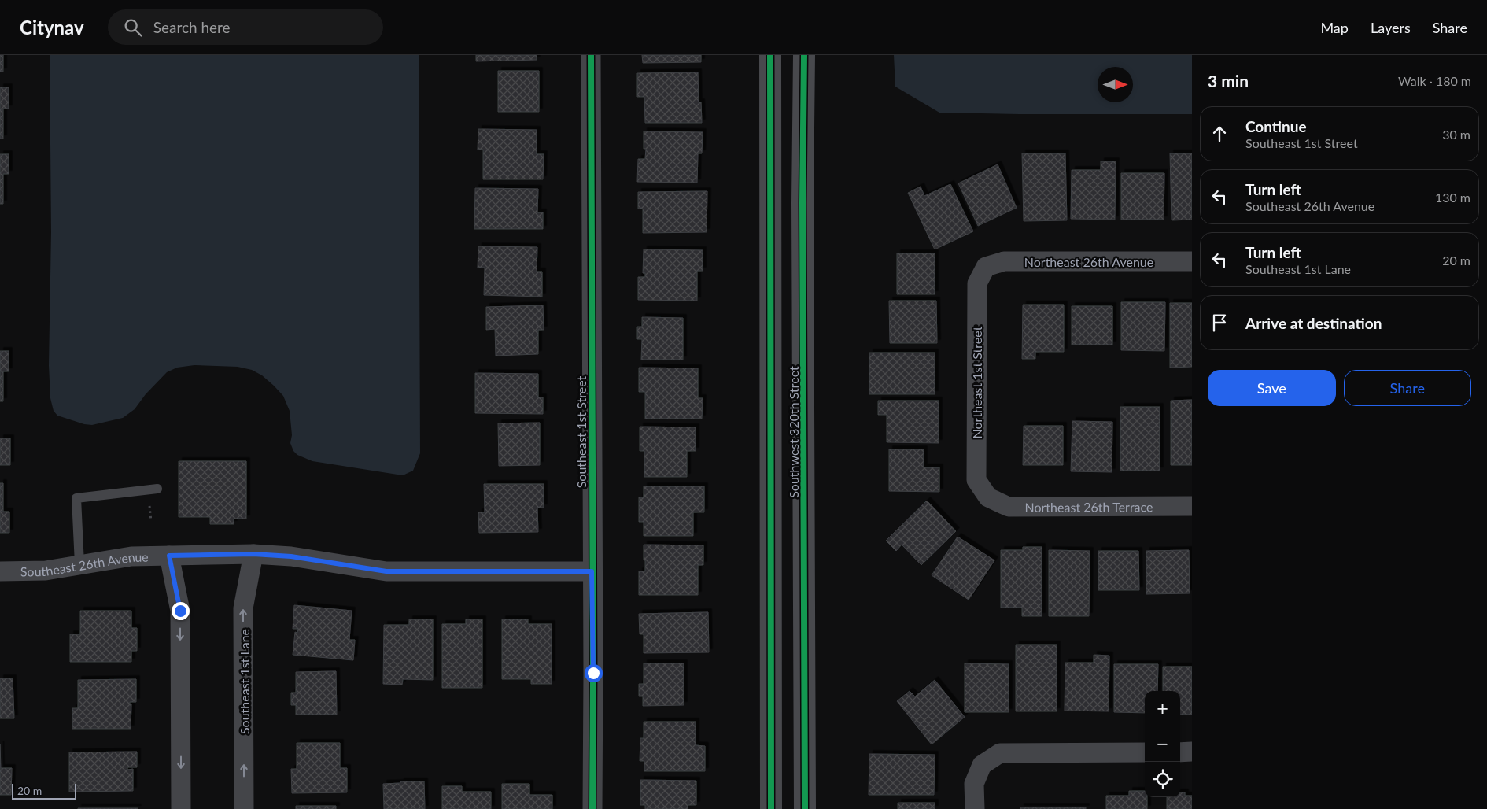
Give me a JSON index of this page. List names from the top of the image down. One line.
{"streets":{"street":["Northeast 26th Avenue","Northeast 1st Street","Southeast 1st Street","Southwest 320th Street","Northeast 26th Terrace","Southeast 26th Avenue","Southeast 1st Lane"]},"crossings":[["Northeast 26th Avenue","Northeast 1st Street"],["Northeast 1st Street","Northeast 26th Terrace"],["Southeast 1st Street","Southeast 26th Avenue"],["Southeast 26th Avenue","Southeast 1st Lane"]],"scale_bar":"20 m","north":"right","page":{"header":"Citynav","search":"Search here","nav":["Map","Layers","Share"],"heading":["3 min","Walk · 180 m"],"list":[["Continue","Southeast 1st Street","30 m"],["Turn left","Southeast 26th Avenue","130 m"],["Turn left","Southeast 1st Lane","20 m"],"Arrive at destination"],"buttons":["Save","Share"],"map_buttons":["+","−"],"scale":"20 m"}}
